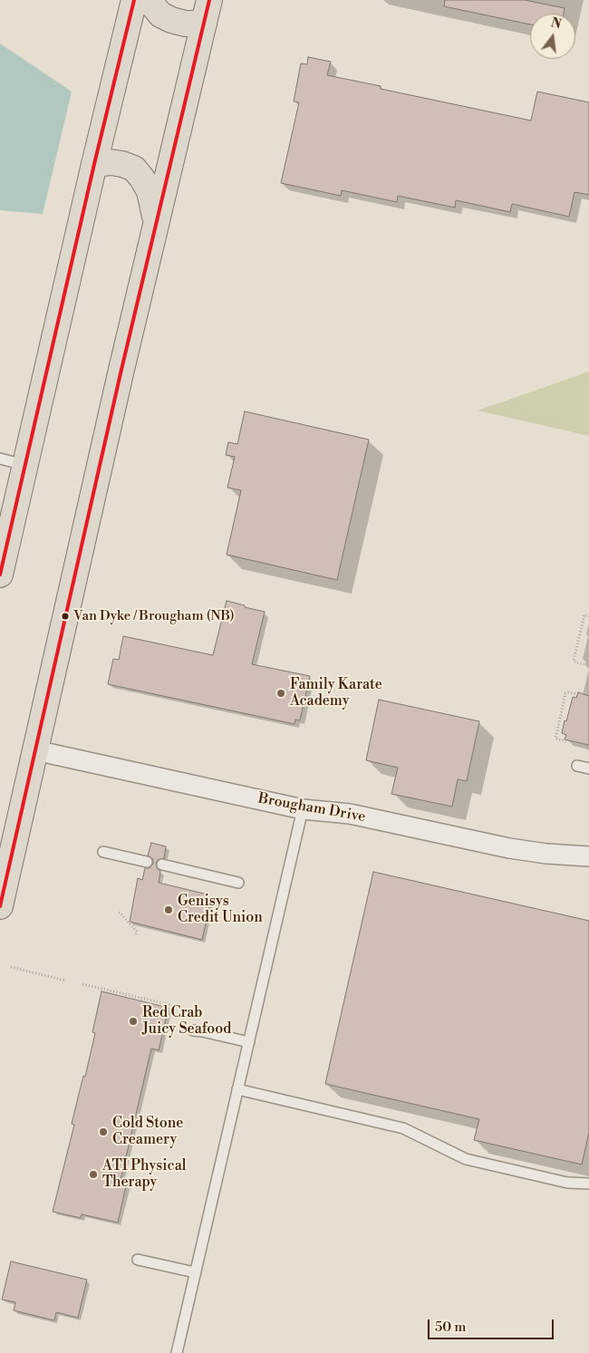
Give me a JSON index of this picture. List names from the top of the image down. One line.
{"streets":{"street":["Brougham Drive"]},"places":["Van Dyke / Brougham (NB)","Family Karate Academy","Genisys Credit Union","Red Crab Juicy Seafood","Cold Stone Creamery","ATI Physical Therapy"],"scale_bar":"50 m","north":"top"}
